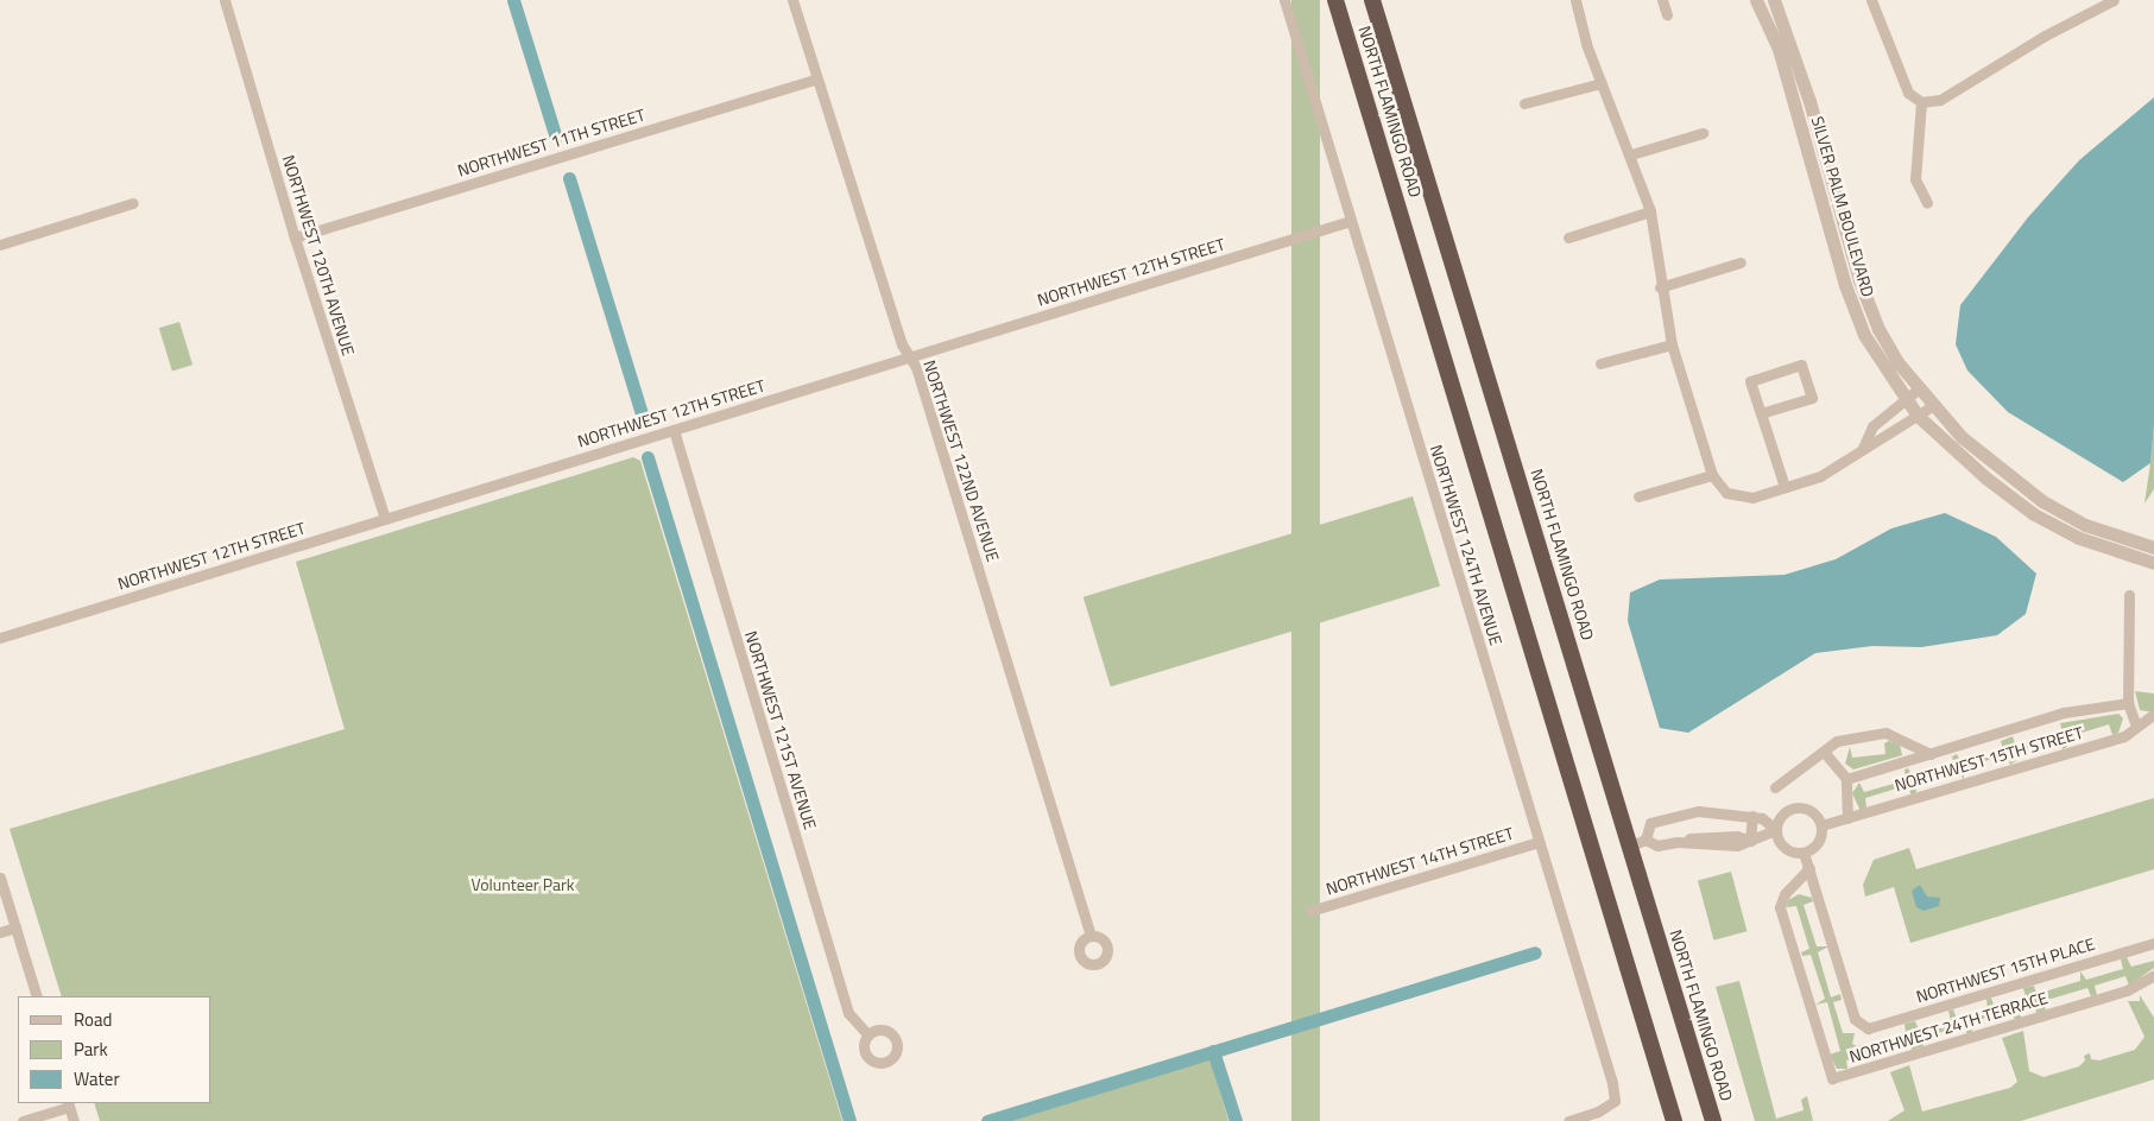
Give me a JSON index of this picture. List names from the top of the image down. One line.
{"streets":{"highway":["NORTH FLAMINGO ROAD"],"street":["NORTHWEST 11TH STREET","SILVER PALM BOULEVARD","NORTHWEST 120TH AVENUE","NORTHWEST 12TH STREET","NORTHWEST 122ND AVENUE","NORTHWEST 124TH AVENUE","NORTHWEST 121ST AVENUE","NORTHWEST 15TH STREET","NORTHWEST 14TH STREET","NORTHWEST 15TH PLACE","NORTHWEST 24TH TERRACE"]},"crossings":[["NORTHWEST 11TH STREET","NORTHWEST 120TH AVENUE"],["NORTHWEST 11TH STREET","NORTHWEST 122ND AVENUE"],["NORTHWEST 120TH AVENUE","NORTHWEST 12TH STREET"],["NORTHWEST 12TH STREET","NORTHWEST 122ND AVENUE"],["NORTHWEST 12TH STREET","NORTHWEST 124TH AVENUE"],["NORTHWEST 12TH STREET","NORTHWEST 121ST AVENUE"],["NORTHWEST 124TH AVENUE","NORTHWEST 14TH STREET"],["NORTHWEST 15TH PLACE","NORTHWEST 24TH TERRACE"]],"parks":["Volunteer Park"],"legend":["Road","Park","Water"]}
